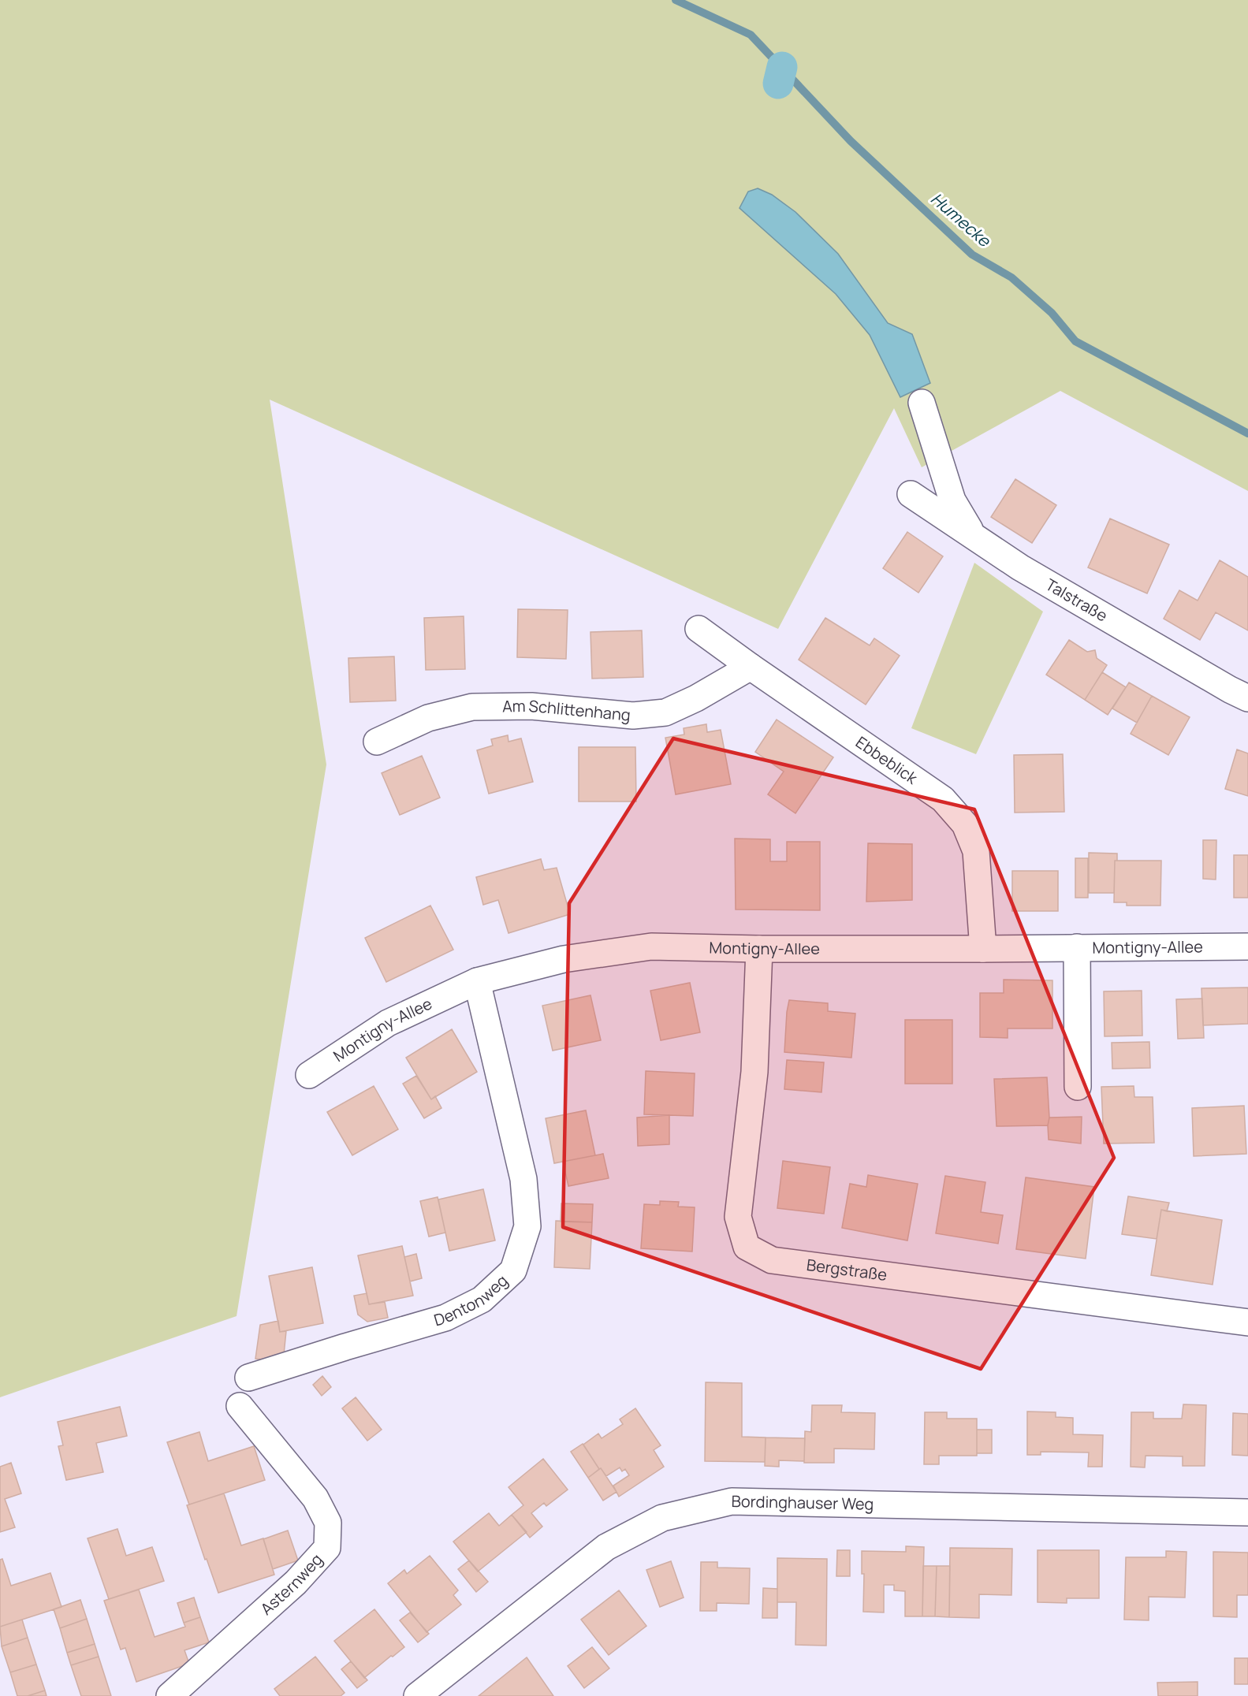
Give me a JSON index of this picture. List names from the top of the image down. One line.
{"streets":{"street":["Talstraße","Am Schlittenhang","Ebbeblick","Montigny-Allee","Bergstraße","Dentonweg","Bordinghauser Weg","Asternweg"]},"crossings":[["Am Schlittenhang","Ebbeblick"],["Ebbeblick","Montigny-Allee"],["Montigny-Allee","Bergstraße"],["Montigny-Allee","Dentonweg"]],"water":["Humecke"]}
